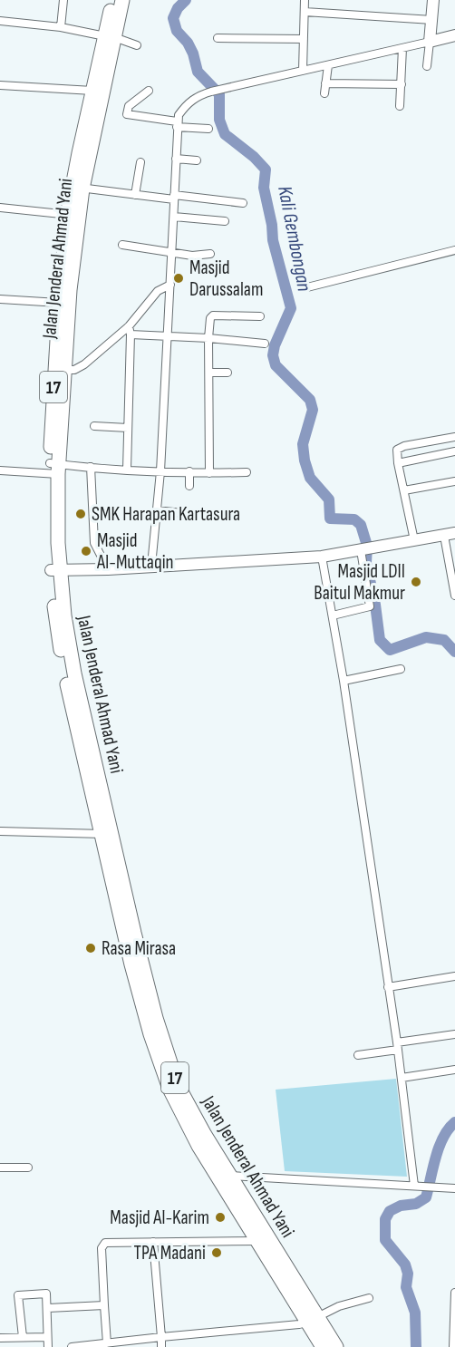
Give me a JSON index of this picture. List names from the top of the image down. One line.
{"streets":{"highway":["Jalan Jenderal Ahmad Yani","17"]},"water":["Kali Gembongan"],"places":["Masjid Darussalam","SMK Harapan Kartasura","Masjid Al-Muttaqin","Masjid LDII Baitul Makmur","Rasa Mirasa","Masjid Al-Karim","TPA Madani"]}
